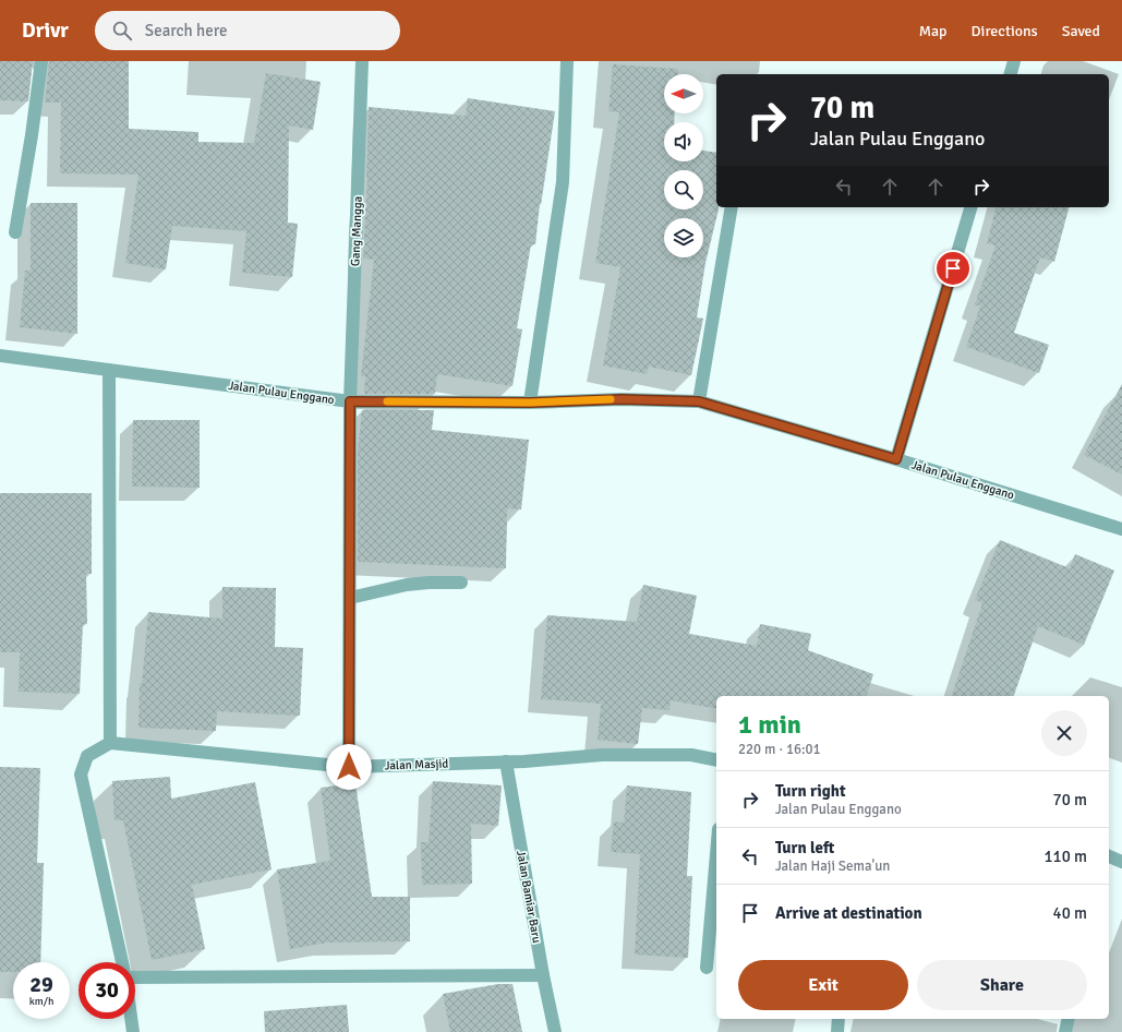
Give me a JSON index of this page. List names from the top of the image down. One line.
{"streets":{"street":["Gang Mangga","Jalan Pulau Enggano","Jalan Masjid","Jalan Bamiar Baru"]},"crossings":[["Gang Mangga","Jalan Pulau Enggano"],["Gang Mangga","Jalan Masjid"],["Jalan Masjid","Jalan Bamiar Baru"]],"north":"left","page":{"header":"Drivr","search":"Search here","nav":["Map","Directions","Saved"],"turn":["70 m","Jalan Pulau Enggano"],"heading":["1 min","220 m · 16:01"],"list":[{"name":"Turn right","note":"Jalan Pulau Enggano","value":"70 m"},{"name":"Turn left","note":"Jalan Haji Sema'un","value":"110 m"},{"name":"Arrive at destination","value":"40 m"}],"buttons":["Exit","Share"],"speed":"29 km/h","limit":"30"}}
